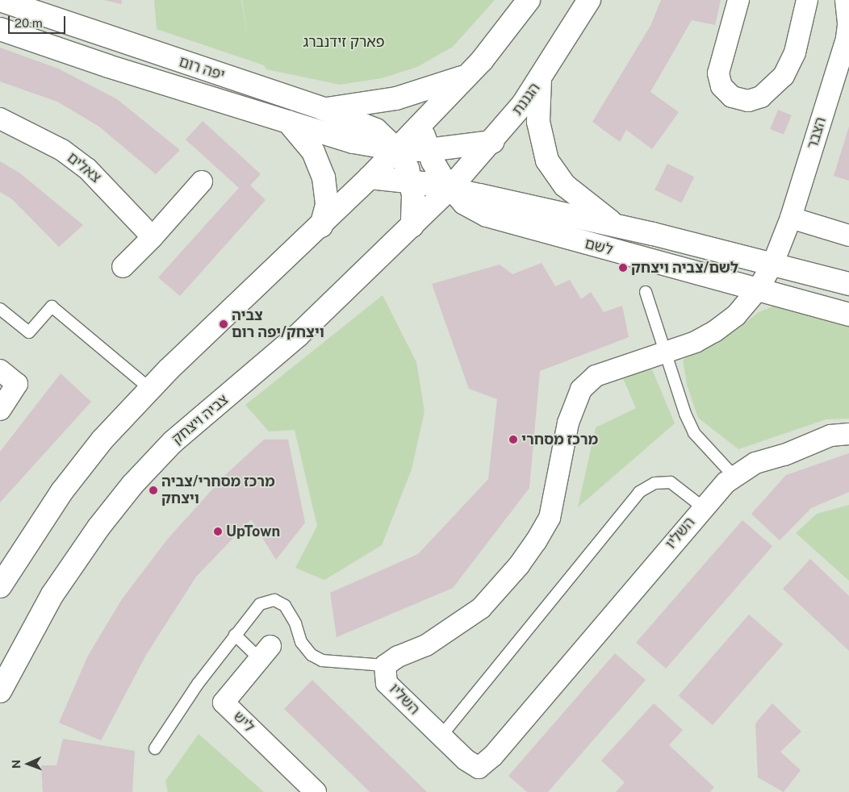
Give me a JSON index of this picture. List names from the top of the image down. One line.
{"streets":{"street":["יפה רום","הגננת","הצבר","צאלים","לשם","צביה ויצחק","השליו","ליש"]},"crossings":[["יפה רום","הגננת"],["יפה רום","לשם"],["יפה רום","צביה ויצחק"],["הגננת","לשם"],["הגננת","צביה ויצחק"],["הצבר","לשם"],["הצבר","השליו"],["לשם","צביה ויצחק"],["לשם","השליו"]],"parks":["פארק זידנברג"],"places":["לשם/צביה ויצחק","צביה ויצחק/יפה רום","מרכז מסחרי","מרכז מסחרי/צביה ויצחק","UpTown"],"scale_bar":"20 m","north":"left"}
